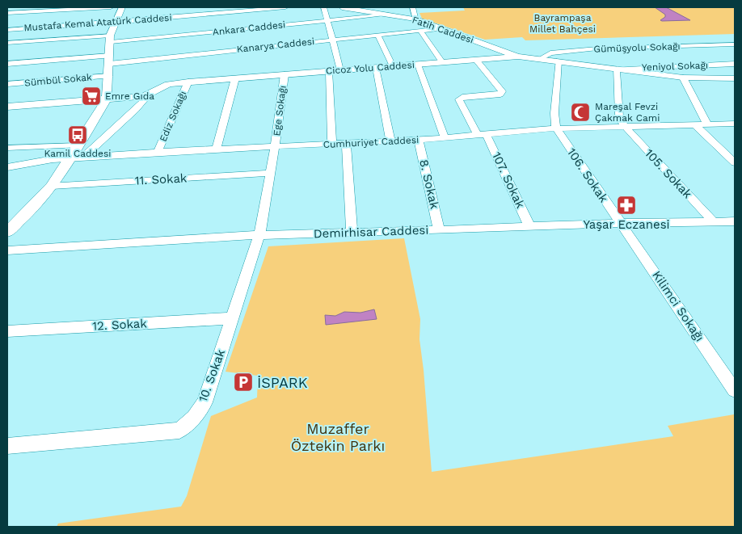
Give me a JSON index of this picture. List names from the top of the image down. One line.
{"streets":{"street":["Mustafa Kemal Atatürk Caddesi","Ankara Caddesi","Fatih Caddesi","Kanarya Caddesi","Gümüşyolu Sokağı","Yeniyol Sokağı","Cicoz Yolu Caddesi","Sümbül Sokak","Ege Sokağı","Ediz Sokağı","Cumhuriyet Caddesi","105. Sokak","106. Sokak","11. Sokak","107. Sokak","8. Sokak","Demirhisar Caddesi","Kilimci Sokağı","12. Sokak","10. Sokak"]},"crossings":[["Ankara Caddesi","Fatih Caddesi"],["Fatih Caddesi","Kanarya Caddesi"],["Fatih Caddesi","Cicoz Yolu Caddesi"],["Gümüşyolu Sokağı","Cicoz Yolu Caddesi"],["Yeniyol Sokağı","Cicoz Yolu Caddesi"],["Cicoz Yolu Caddesi","Ege Sokağı"],["Cicoz Yolu Caddesi","Ediz Sokağı"],["Cicoz Yolu Caddesi","107. Sokak"],["Ege Sokağı","Cumhuriyet Caddesi"],["Ege Sokağı","10. Sokak"],["Ediz Sokağı","Cumhuriyet Caddesi"],["Cumhuriyet Caddesi","105. Sokak"],["Cumhuriyet Caddesi","106. Sokak"],["Cumhuriyet Caddesi","107. Sokak"],["Cumhuriyet Caddesi","8. Sokak"],["Cumhuriyet Caddesi","10. Sokak"],["105. Sokak","Demirhisar Caddesi"],["106. Sokak","Demirhisar Caddesi"],["106. Sokak","Kilimci Sokağı"],["11. Sokak","10. Sokak"],["107. Sokak","Demirhisar Caddesi"],["8. Sokak","Demirhisar Caddesi"],["Demirhisar Caddesi","Kilimci Sokağı"],["Demirhisar Caddesi","10. Sokak"],["12. Sokak","10. Sokak"]],"parks":["Bayrampaşa Millet Bahçesi","Muzaffer Öztekin Parkı"],"places":{"supermarket":["Emre Gıda"],"mosque":["Mareşal Fevzi Çakmak Cami"],"bus stop":["Kamil Caddesi"],"pharmacy":["Yaşar Eczanesi"],"parking":["İSPARK"]}}
